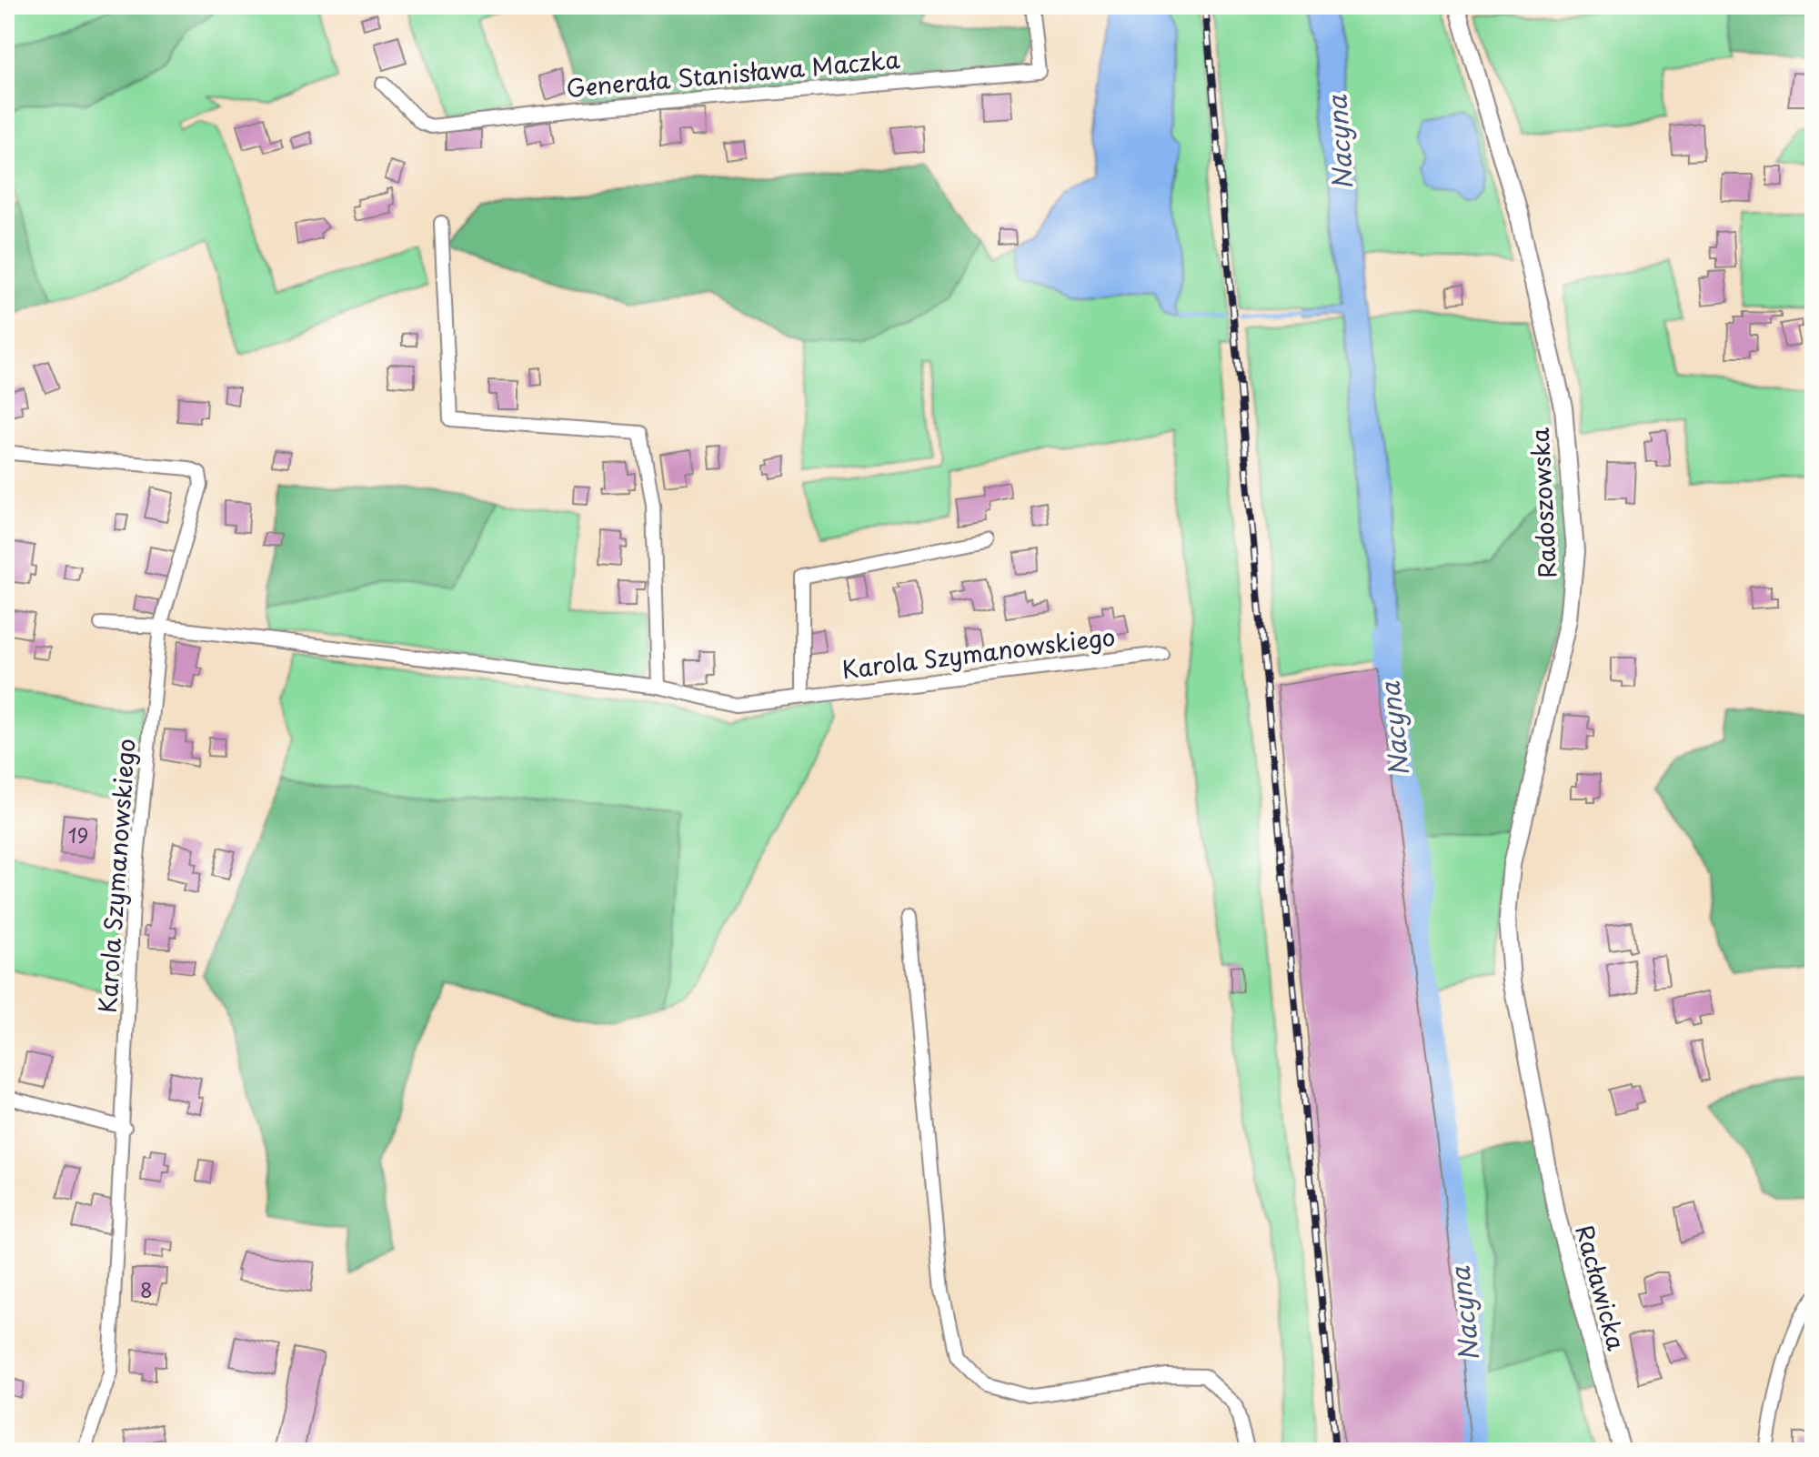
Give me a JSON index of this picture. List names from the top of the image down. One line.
{"streets":{"street":["Generała Stanisława Maczka","Radoszowska","Karola Szymanowskiego","Racławicka"]},"crossings":[["Radoszowska","Racławicka"]],"water":["Nacyna"],"house_numbers":["19","8"]}
